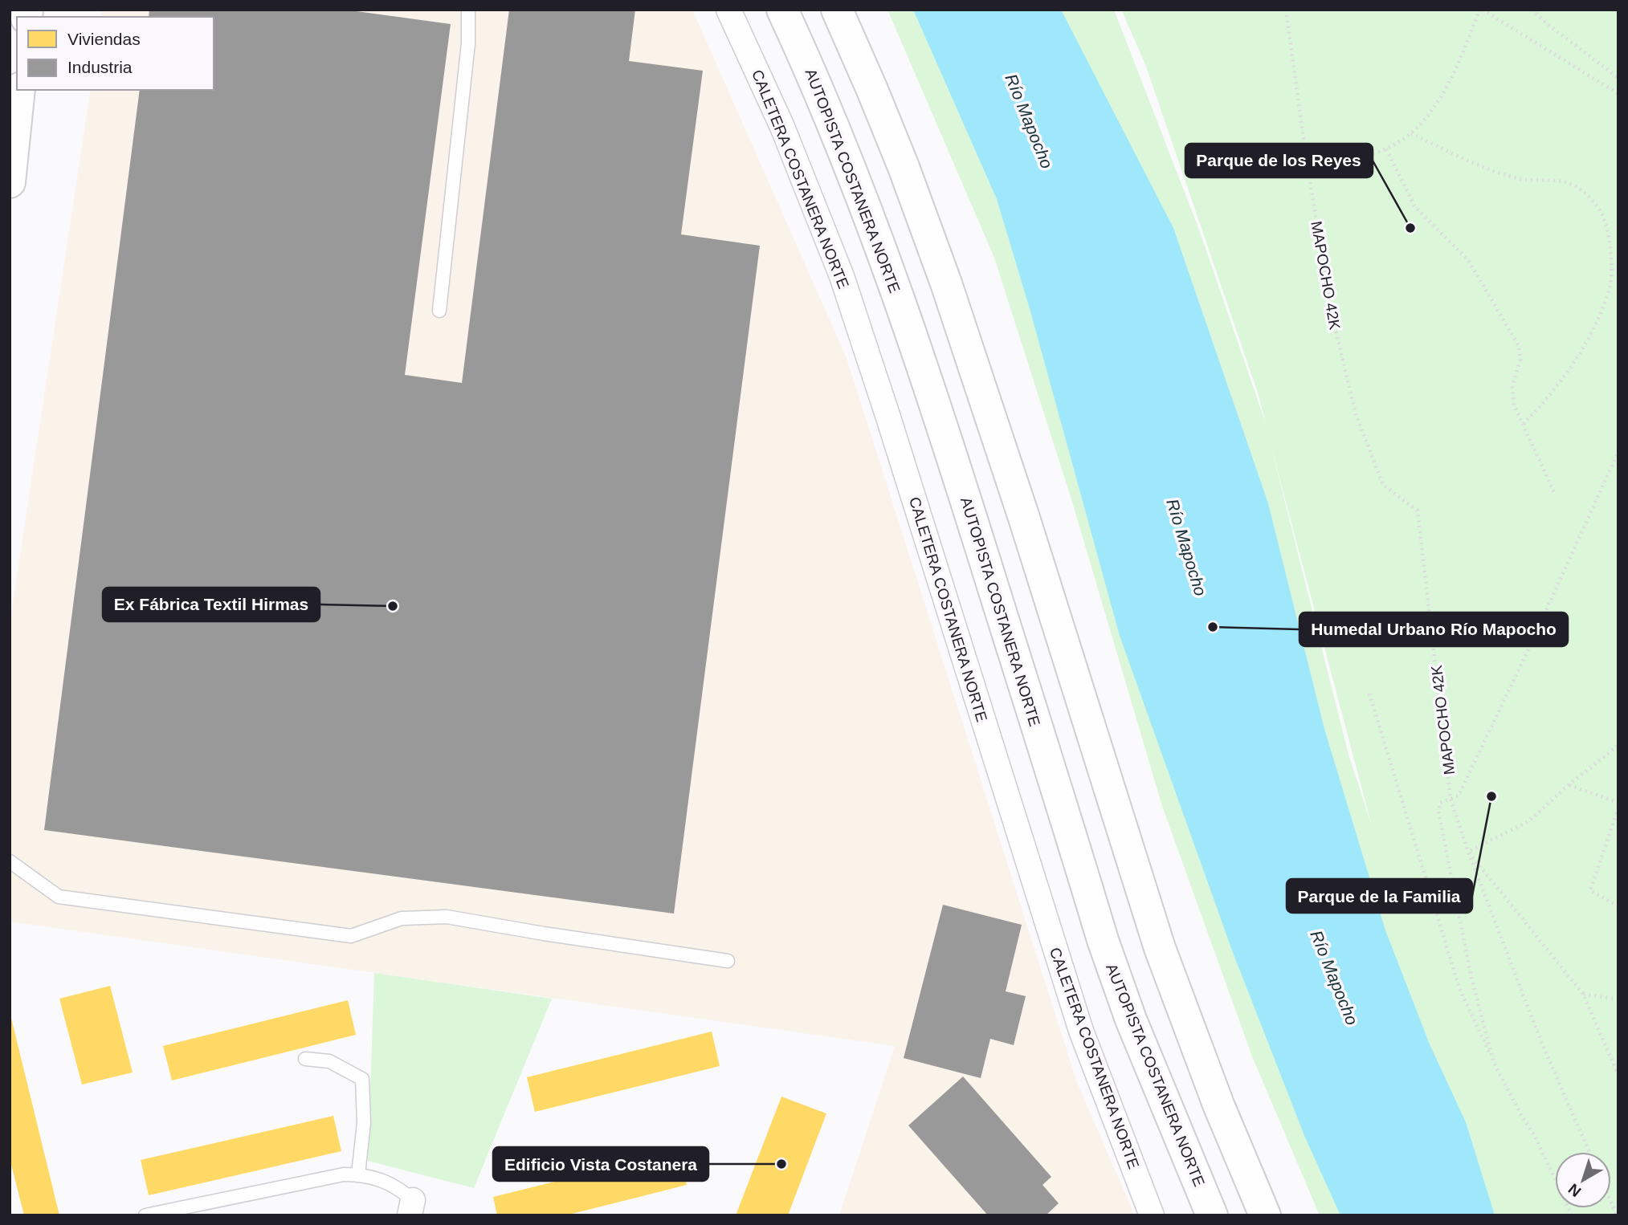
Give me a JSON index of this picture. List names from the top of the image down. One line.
{"streets":{"main road":["AUTOPISTA COSTANERA NORTE"],"street":["CALETERA COSTANERA NORTE"],"path":["MAPOCHO 42K"]},"water":["Río Mapocho"],"places":["Parque de los Reyes","Ex Fábrica Textil Hirmas","Humedal Urbano Río Mapocho","Parque de la Familia","Edificio Vista Costanera"],"legend":["Viviendas","Industria"],"north":"bottom left"}
